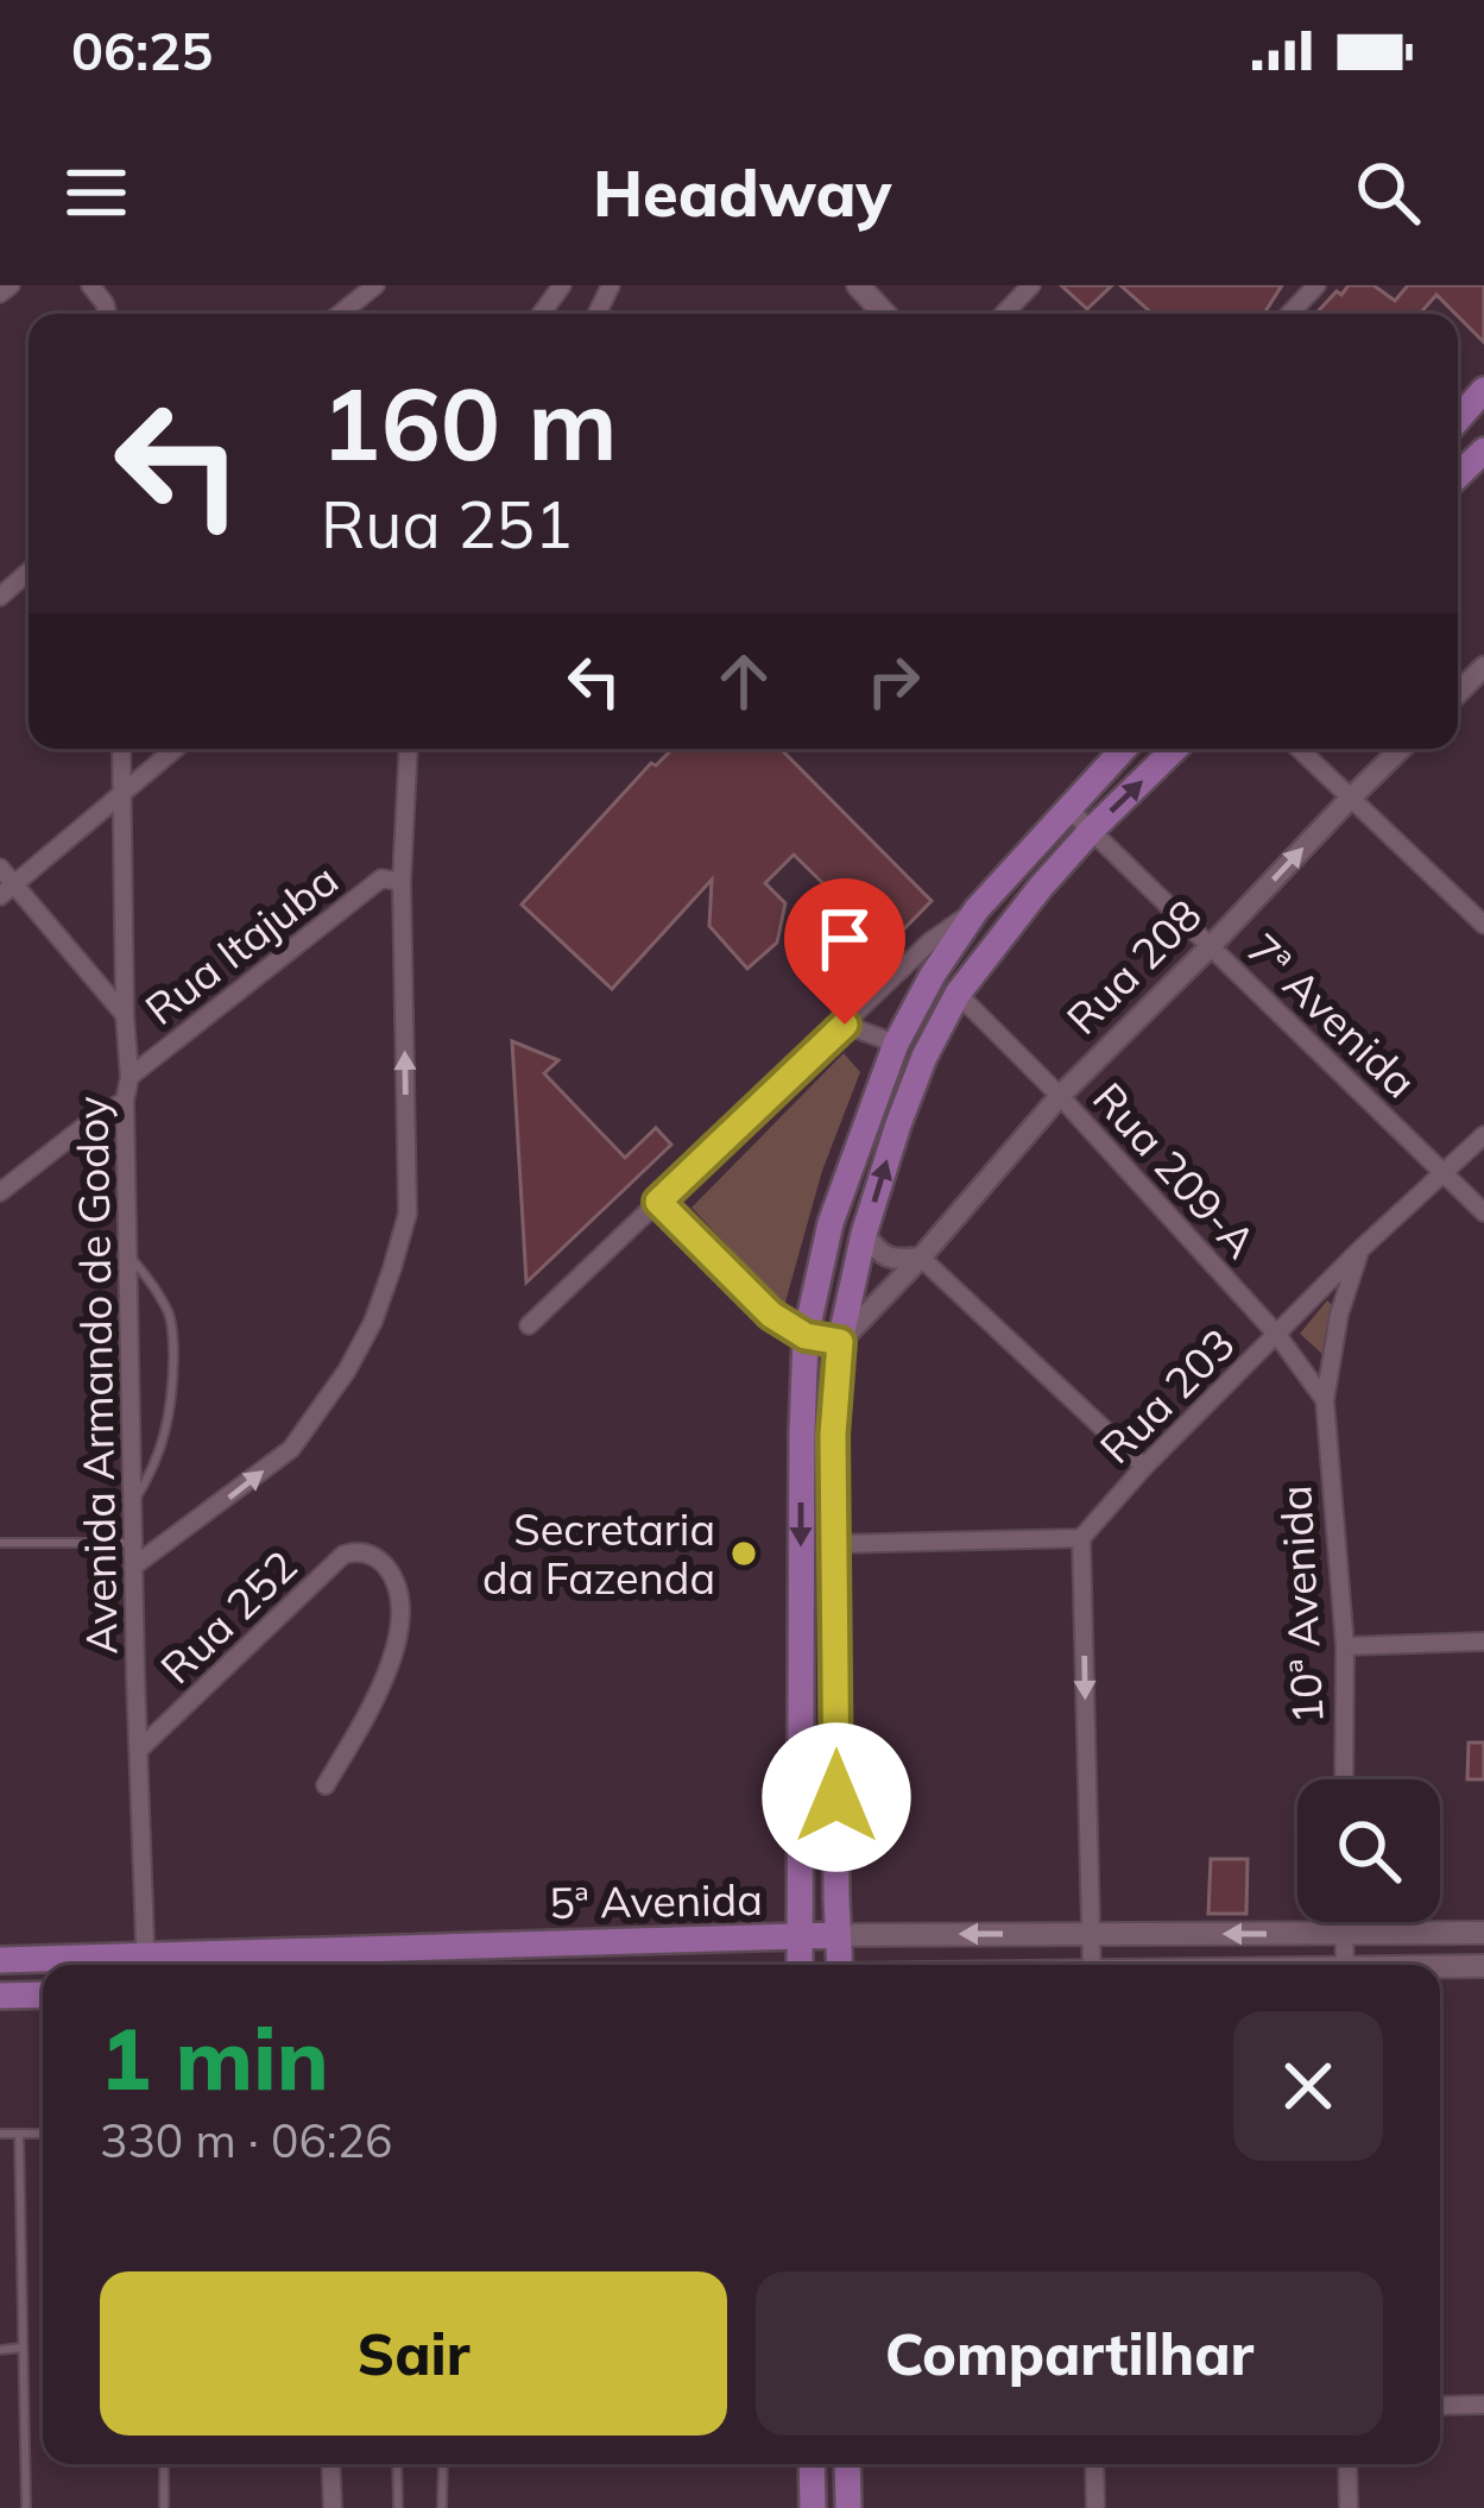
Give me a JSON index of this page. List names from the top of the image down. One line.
{"streets":{"main road":["5ª Avenida"],"street":["Rua Itajuba","Rua 208","7ª Avenida","Rua 209-A","Avenida Armando de Godoy","Rua 203","10ª Avenida","Rua 252"]},"crossings":[["Rua Itajuba","Avenida Armando de Godoy"],["Rua 208","7ª Avenida"],["Rua 208","Rua 209-A"],["7ª Avenida","Rua 203"],["Rua 209-A","Rua 203"],["Avenida Armando de Godoy","Rua 252"],["Rua 203","10ª Avenida"]],"one_way":["5ª Avenida"],"places":["Secretaria da Fazenda"],"page":{"status":"06:25","header":"Headway","turn":["160 m","Rua 251"],"heading":["1 min","330 m · 06:26"],"buttons":["Sair","Compartilhar"]}}
